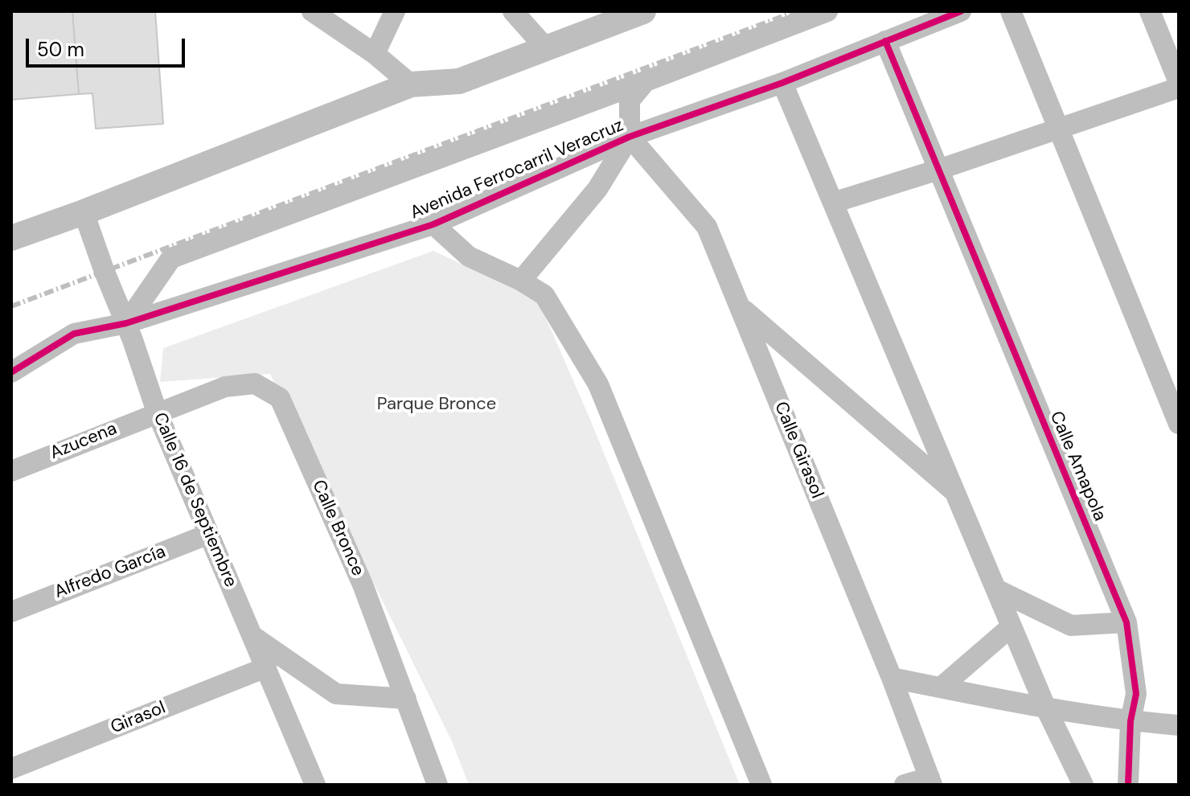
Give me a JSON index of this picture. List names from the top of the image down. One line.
{"streets":{"street":["Avenida Ferrocarril Veracruz","Azucena","Calle Girasol","Calle Amapola","Calle 16 de Septiembre","Calle Bronce","Alfredo García","Girasol"]},"crossings":[["Avenida Ferrocarril Veracruz","Calle Girasol"],["Avenida Ferrocarril Veracruz","Calle Amapola"],["Avenida Ferrocarril Veracruz","Calle 16 de Septiembre"],["Azucena","Calle 16 de Septiembre"],["Azucena","Calle Bronce"],["Calle 16 de Septiembre","Calle Bronce"],["Calle 16 de Septiembre","Alfredo García"],["Calle 16 de Septiembre","Girasol"]],"parks":["Parque Bronce"],"scale_bar":"50 m"}
